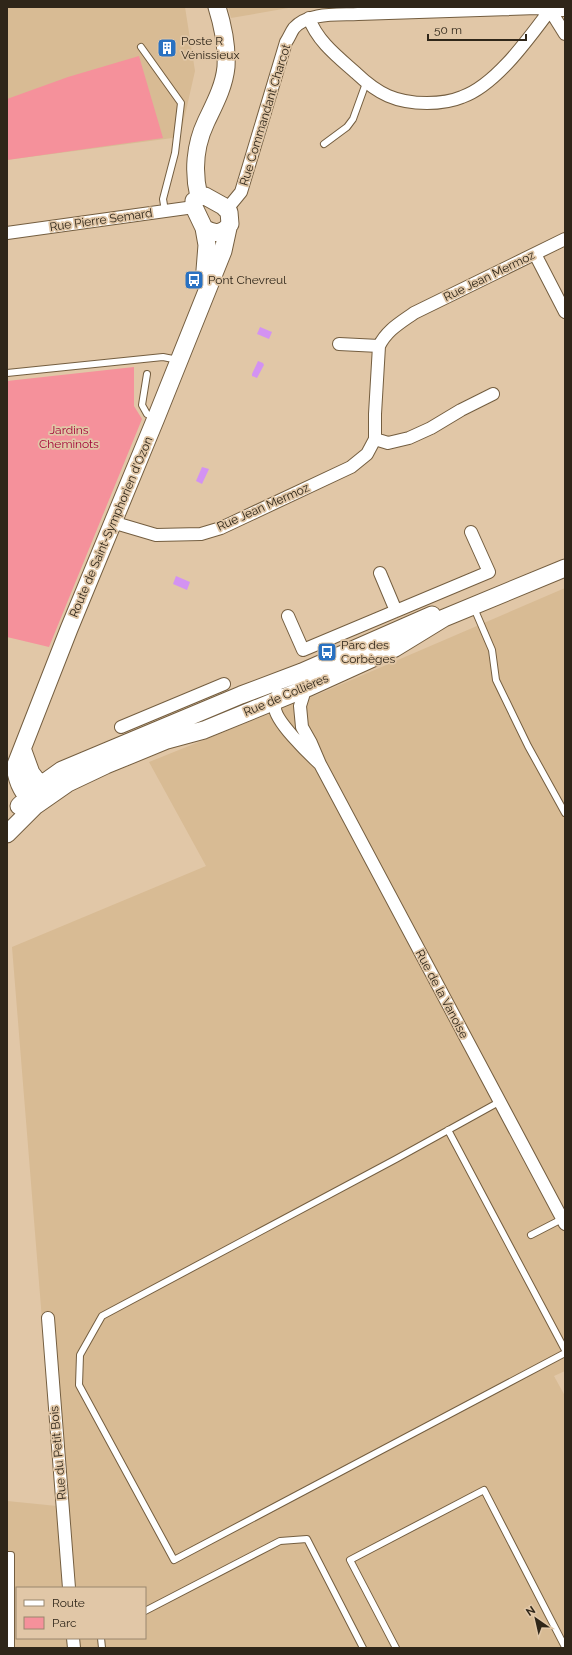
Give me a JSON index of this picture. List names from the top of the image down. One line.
{"streets":{"main road":["Route de Saint-Symphorien d'Ozon","Rue de Collières"],"street":["Rue Commandant Charcot","Rue Pierre Semard","Rue Jean Mermoz","Rue de la Vanoise","Rue du Petit Bois"]},"crossings":[["Rue Jean Mermoz","Route de Saint-Symphorien d'Ozon"],["Rue de Collières","Rue de la Vanoise"]],"parks":["Jardins Cheminots"],"places":{"building":["Poste R Vénissieux"],"bus stop":["Pont Chevreul","Parc des Corbèges"]},"legend":["Route","Parc"],"scale_bar":"50 m","north":"top left"}
